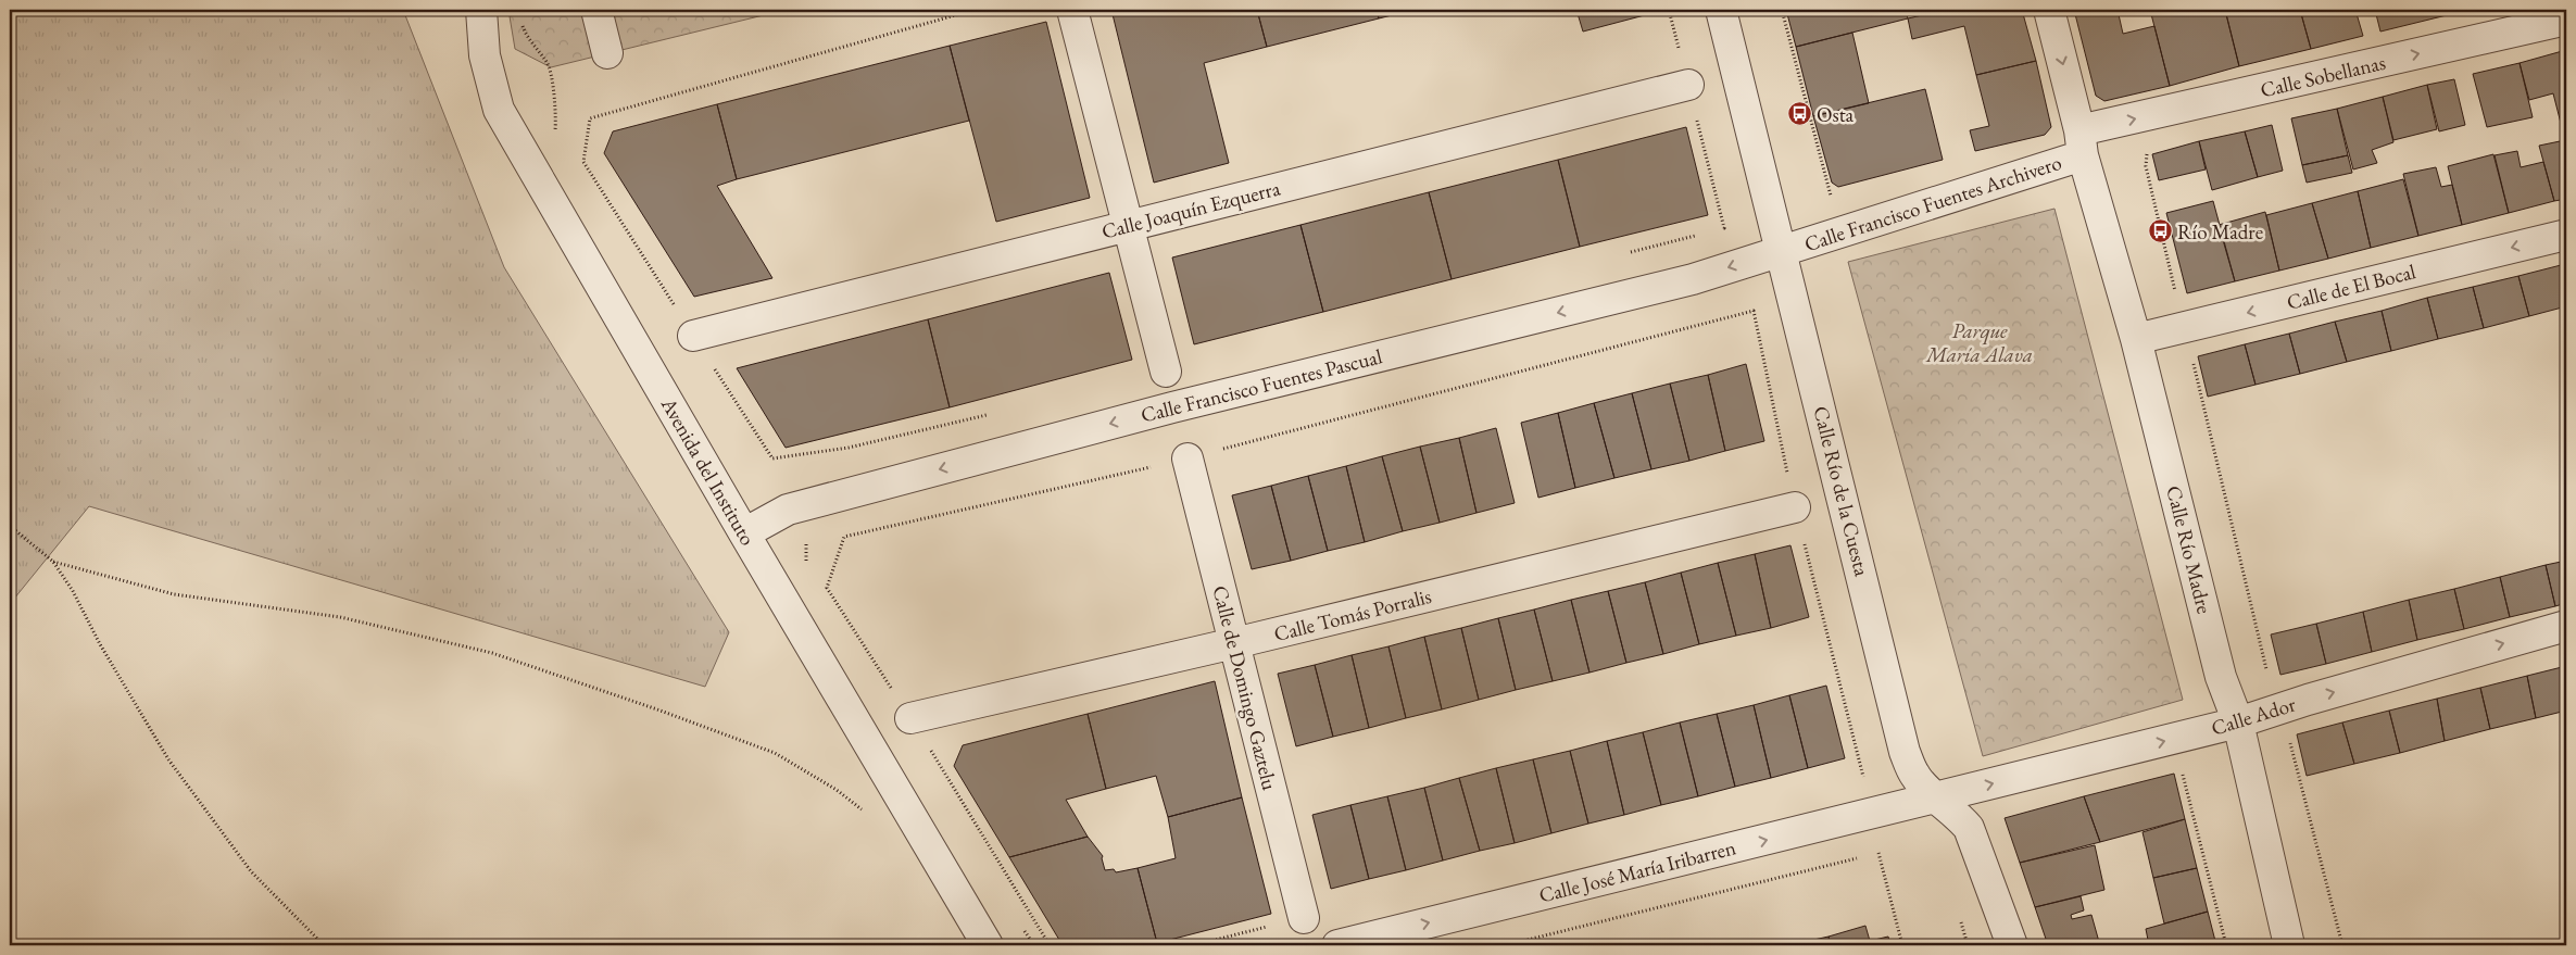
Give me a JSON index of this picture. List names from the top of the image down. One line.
{"streets":{"street":["Calle Sobellanas","Calle Francisco Fuentes Archivero","Calle Joaquín Ezquerra","Calle de El Bocal","Calle Francisco Fuentes Pascual","Avenida del Instituto","Calle Río de la Cuesta","Calle Río Madre","Calle Tomás Porralis","Calle de Domingo Gaztelu","Calle Ador","Calle José María Iribarren"]},"crossings":[["Calle Sobellanas","Calle Francisco Fuentes Archivero"],["Calle Sobellanas","Calle Río Madre"],["Calle Francisco Fuentes Archivero","Calle Francisco Fuentes Pascual"],["Calle Francisco Fuentes Archivero","Calle Río de la Cuesta"],["Calle Francisco Fuentes Archivero","Calle Río Madre"],["Calle de El Bocal","Calle Río Madre"],["Calle Francisco Fuentes Pascual","Avenida del Instituto"],["Calle Francisco Fuentes Pascual","Calle Río de la Cuesta"],["Calle Río de la Cuesta","Calle Ador"],["Calle Río de la Cuesta","Calle José María Iribarren"],["Calle Río Madre","Calle Ador"],["Calle Tomás Porralis","Calle de Domingo Gaztelu"],["Calle Ador","Calle José María Iribarren"]],"one_way":["Calle Sobellanas","Calle de El Bocal","Calle Francisco Fuentes Pascual","Calle Ador","Calle José María Iribarren"],"parks":["Parque María Alava"],"places":{"bus stop":["Osta","Río Madre"]}}
